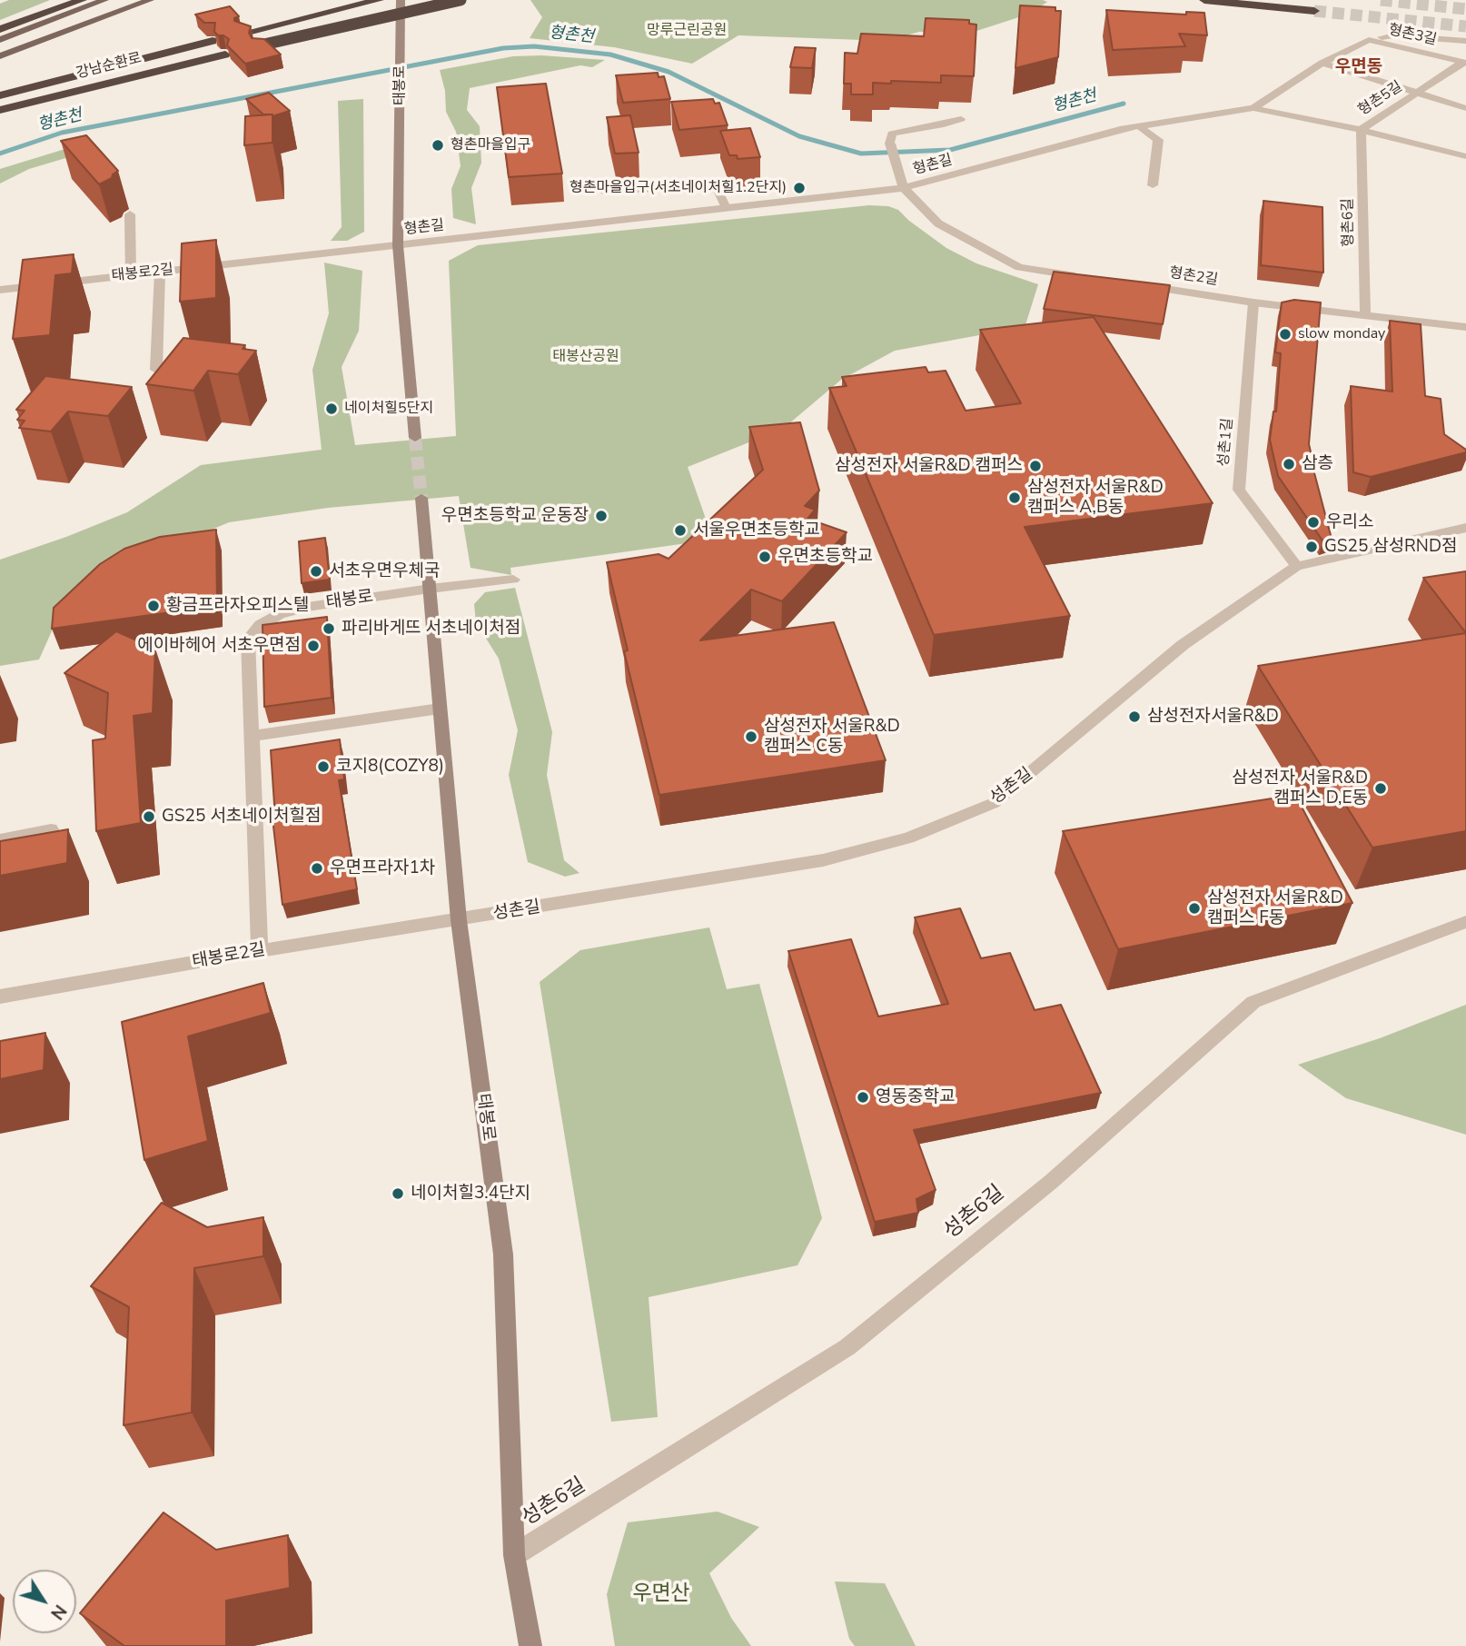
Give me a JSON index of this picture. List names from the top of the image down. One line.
{"streets":{"highway":["강남순환로"],"street":["형촌3길","태봉로","형촌5길","형촌길","형촌6길","태봉로2길","형촌2길","성촌1길","성촌길","성촌6길"]},"crossings":[["형촌3길","형촌5길"],["형촌3길","형촌길"],["태봉로","형촌길"],["태봉로","태봉로2길"],["태봉로","성촌길"],["태봉로","성촌6길"],["형촌5길","형촌길"],["형촌5길","형촌6길"],["형촌길","형촌6길"],["형촌길","태봉로2길"],["형촌6길","형촌2길"],["태봉로2길","성촌길"],["형촌2길","성촌1길"],["성촌1길","성촌길"]],"districts":["우면동"],"water":["형촌천"],"parks":["망루근린공원","태봉산공원","우면산"],"places":["형촌마을입구","형촌마을입구(서초네이처힐1.2단지)","slow monday","네이처힐5단지","삼층","삼성전자 서울R&D 캠퍼스","삼성전자 서울R&D 캠퍼스 A,B동","우면초등학교 운동장","우리소","서울우면초등학교","GS25 삼성RND점","우면초등학교","서초우면우체국","황금프라자오피스텔","파리바게뜨 서초네이처점","에이바헤어 서초우면점","삼성전자서울R&D","삼성전자 서울R&D 캠퍼스 C동","코지8(COZY8)","삼성전자 서울R&D 캠퍼스 D,E동","GS25 서초네이처힐점","우면프라자1차","삼성전자 서울R&D 캠퍼스 F동","영동중학교","네이처힐3.4단지"],"north":"bottom right"}
